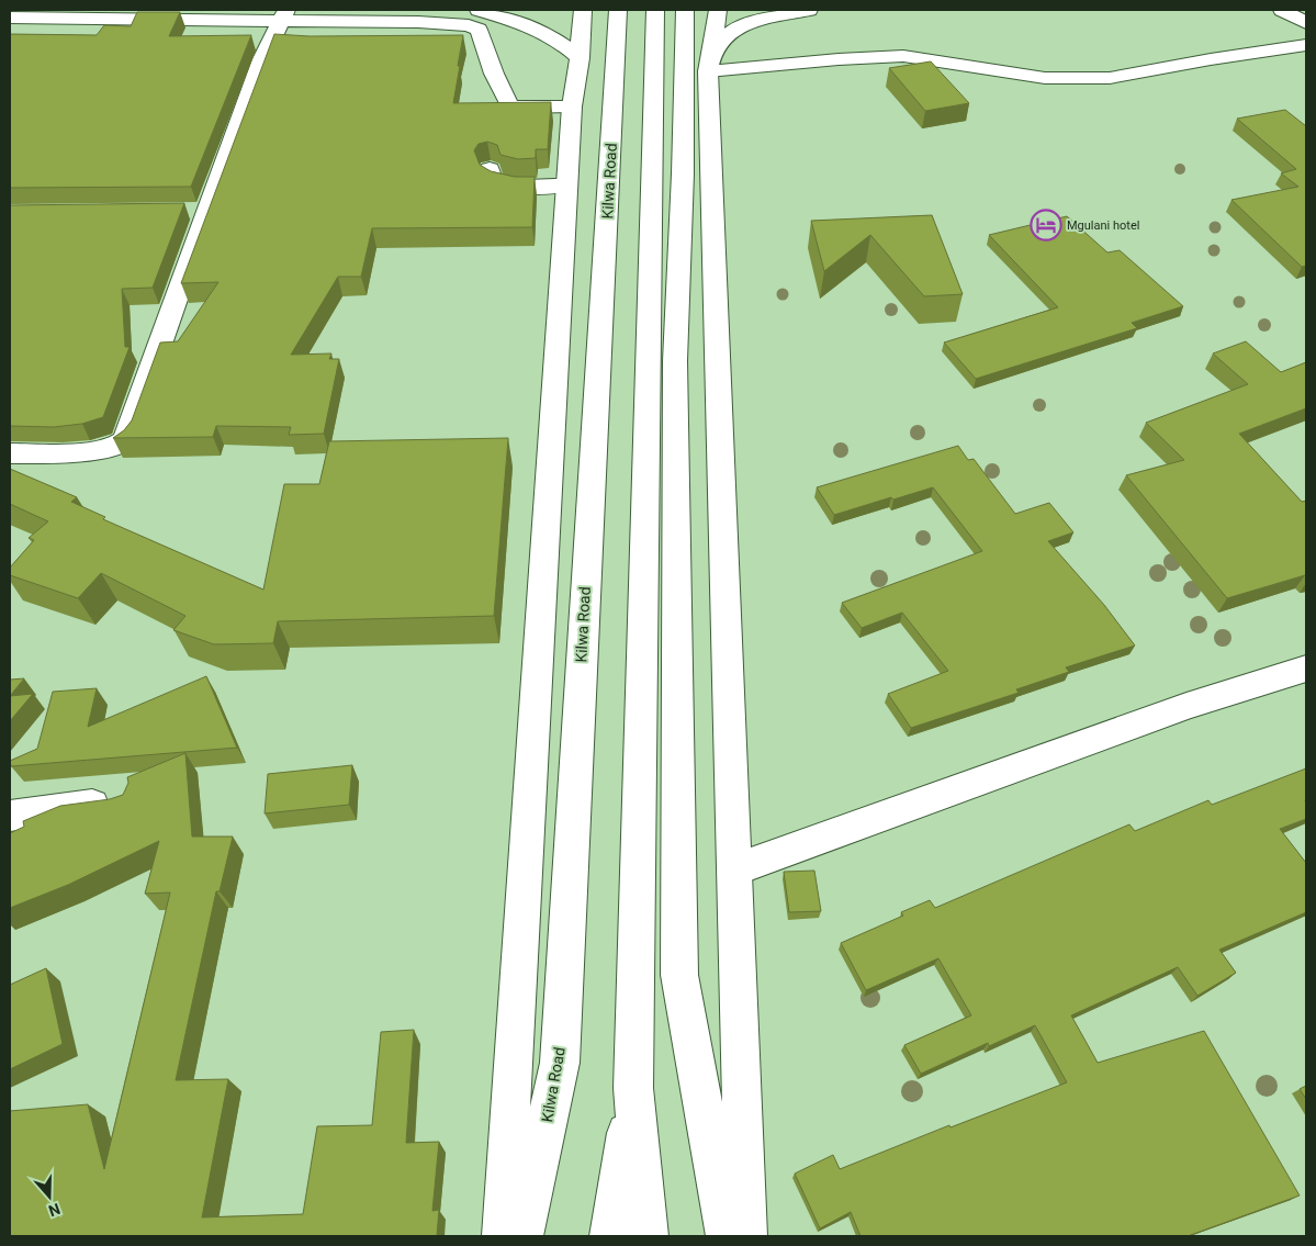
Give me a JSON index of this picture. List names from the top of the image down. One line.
{"streets":{"main road":["Kilwa Road"]},"places":{"hotel":["Mgulani hotel"]},"north":"bottom"}
